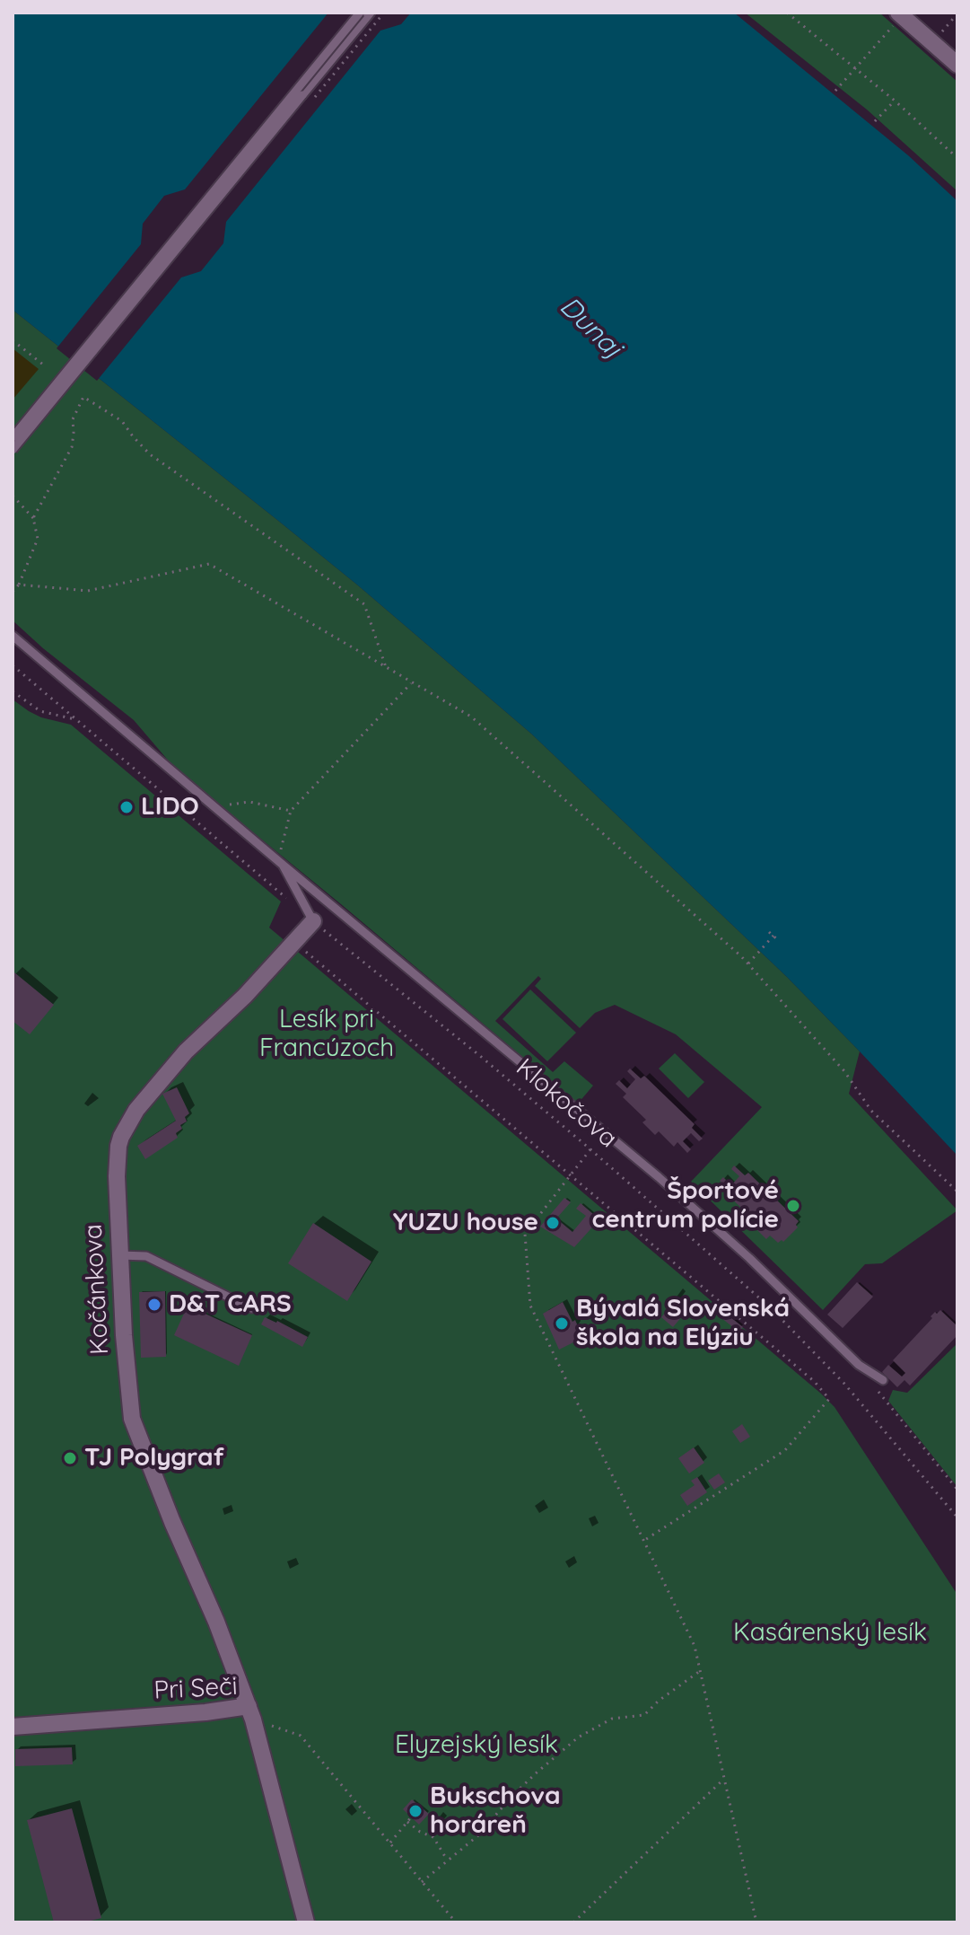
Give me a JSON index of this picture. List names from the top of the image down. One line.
{"streets":{"street":["Kočánkova","Pri Seči"],"lane":["Klokočova"]},"crossings":[["Klokočova","Kočánkova"],["Kočánkova","Pri Seči"]],"water":["Dunaj"],"parks":["Lesík pri Francúzoch","Kasárenský lesík","Elyzejský lesík"],"places":["LIDO","Športové centrum polície","YUZU house","D&T CARS","Bývalá Slovenská škola na Elýziu","TJ Polygraf","Bukschova horáreň"]}
